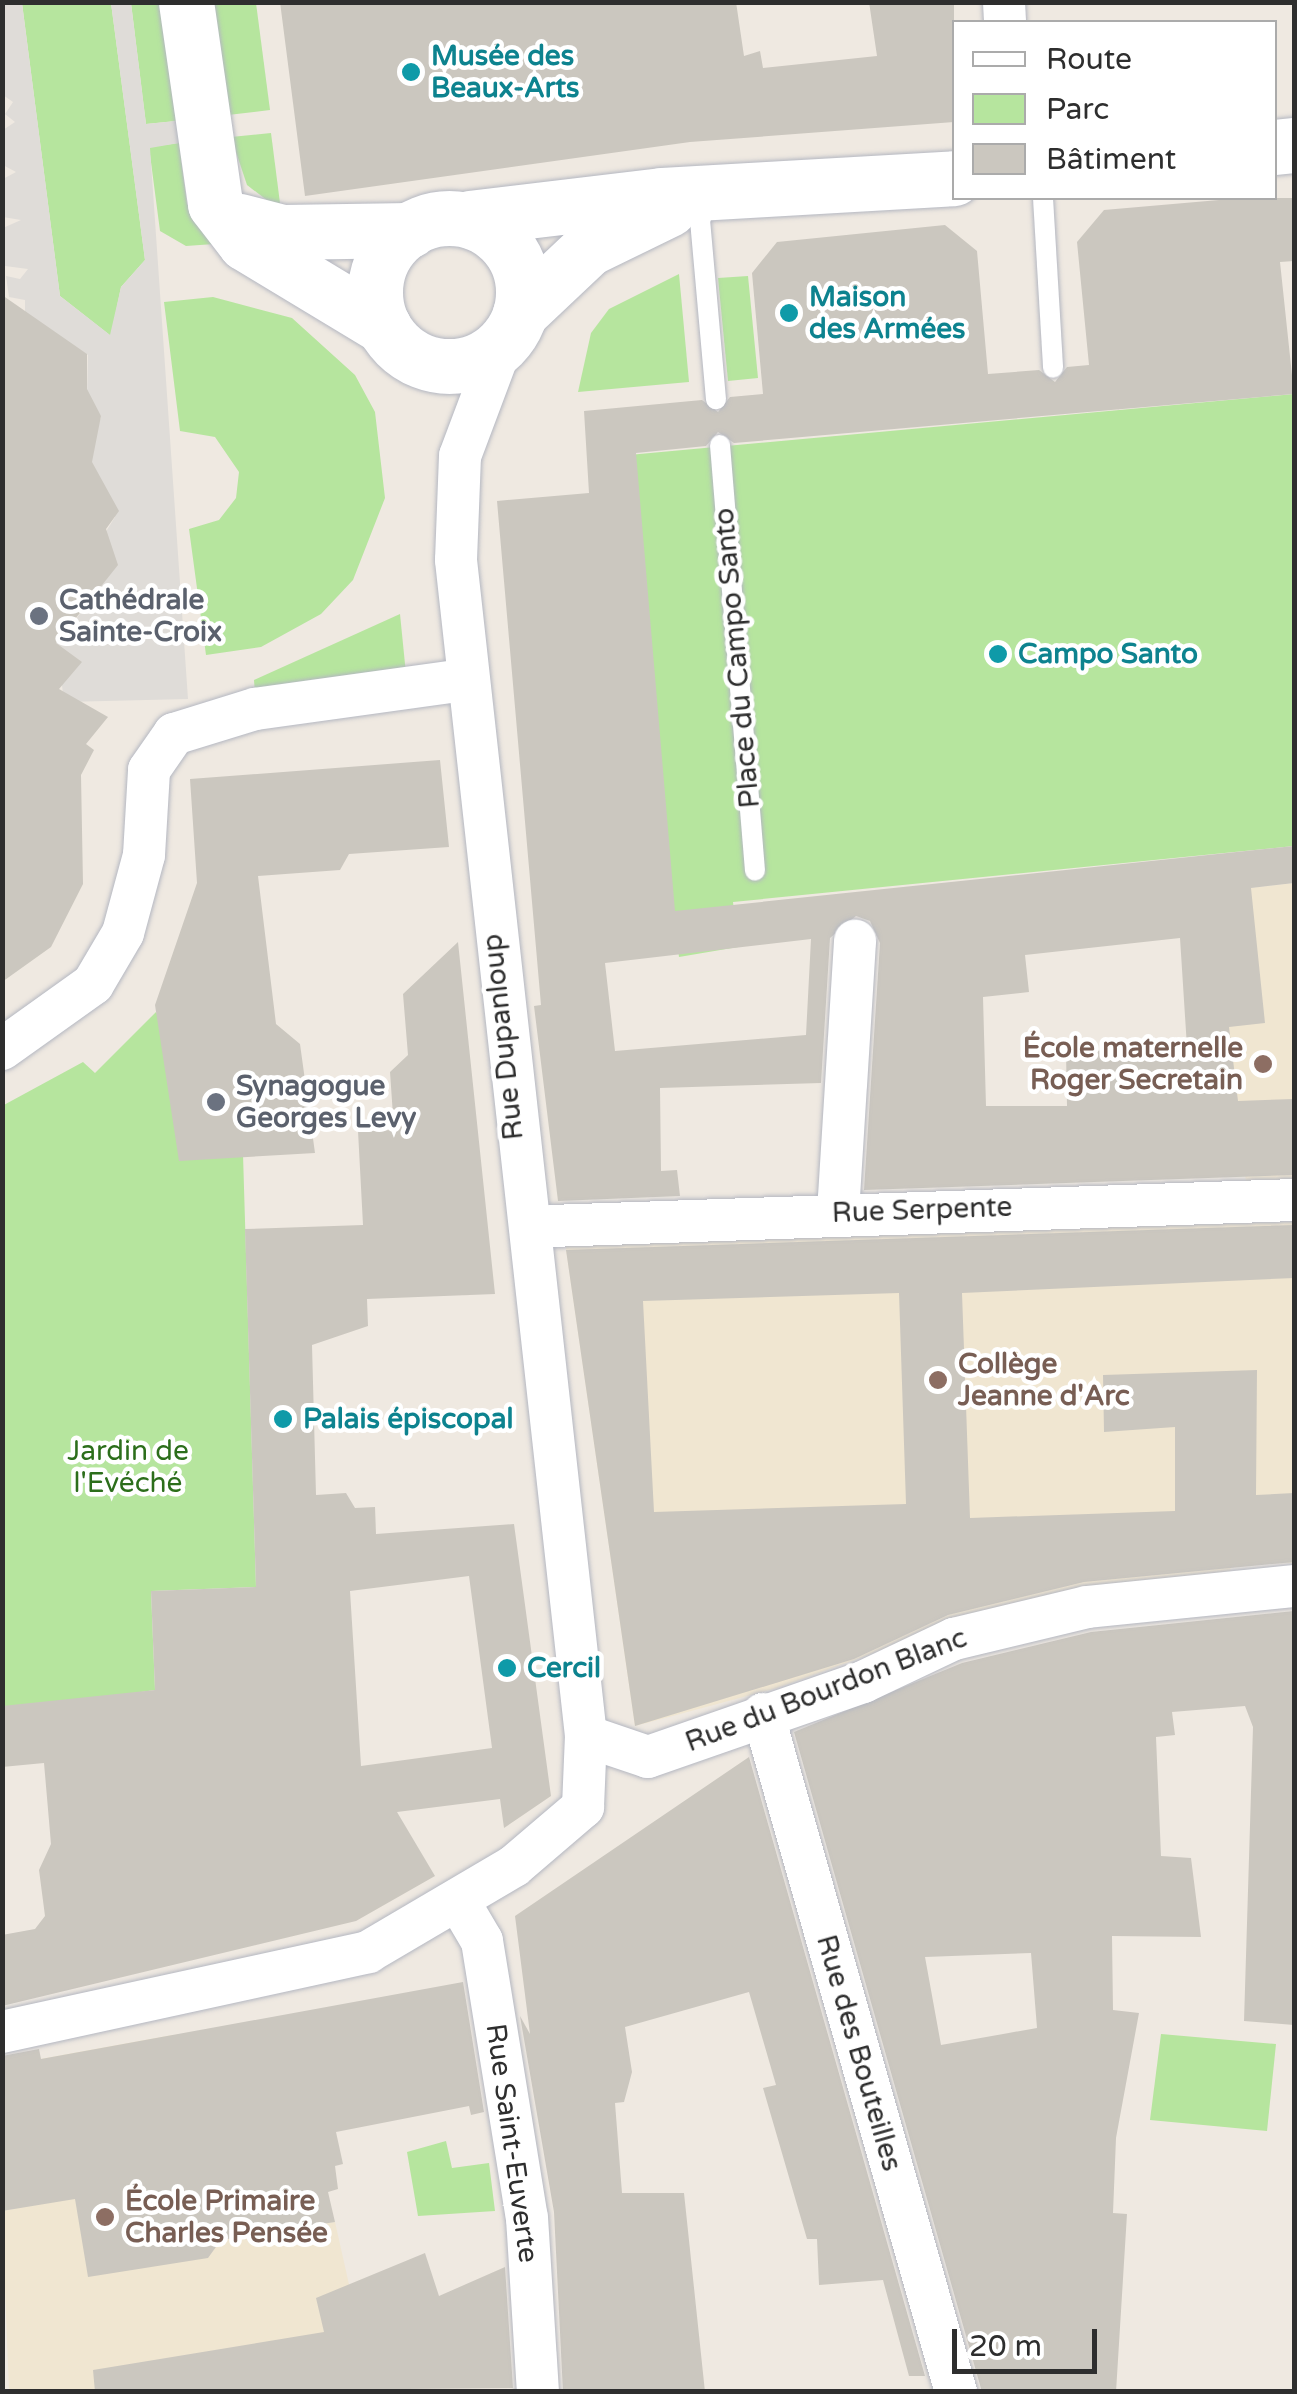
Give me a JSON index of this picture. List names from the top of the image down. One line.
{"streets":{"street":["Rue Dupanloup","Rue Serpente","Rue du Bourdon Blanc","Rue des Bouteilles","Rue Saint-Euverte"],"lane":["Place du Campo Santo"]},"crossings":[["Rue Dupanloup","Rue du Bourdon Blanc"],["Rue du Bourdon Blanc","Rue des Bouteilles"]],"parks":["Jardin de l'Evéché"],"places":["Musée des Beaux-Arts","Maison des Armées","Cathédrale Sainte-Croix","Campo Santo","École maternelle Roger Secretain","Synagogue Georges Levy","Collège Jeanne d'Arc","Palais épiscopal","Cercil","École Primaire Charles Pensée"],"legend":["Route","Parc","Bâtiment"],"scale_bar":"20 m"}
